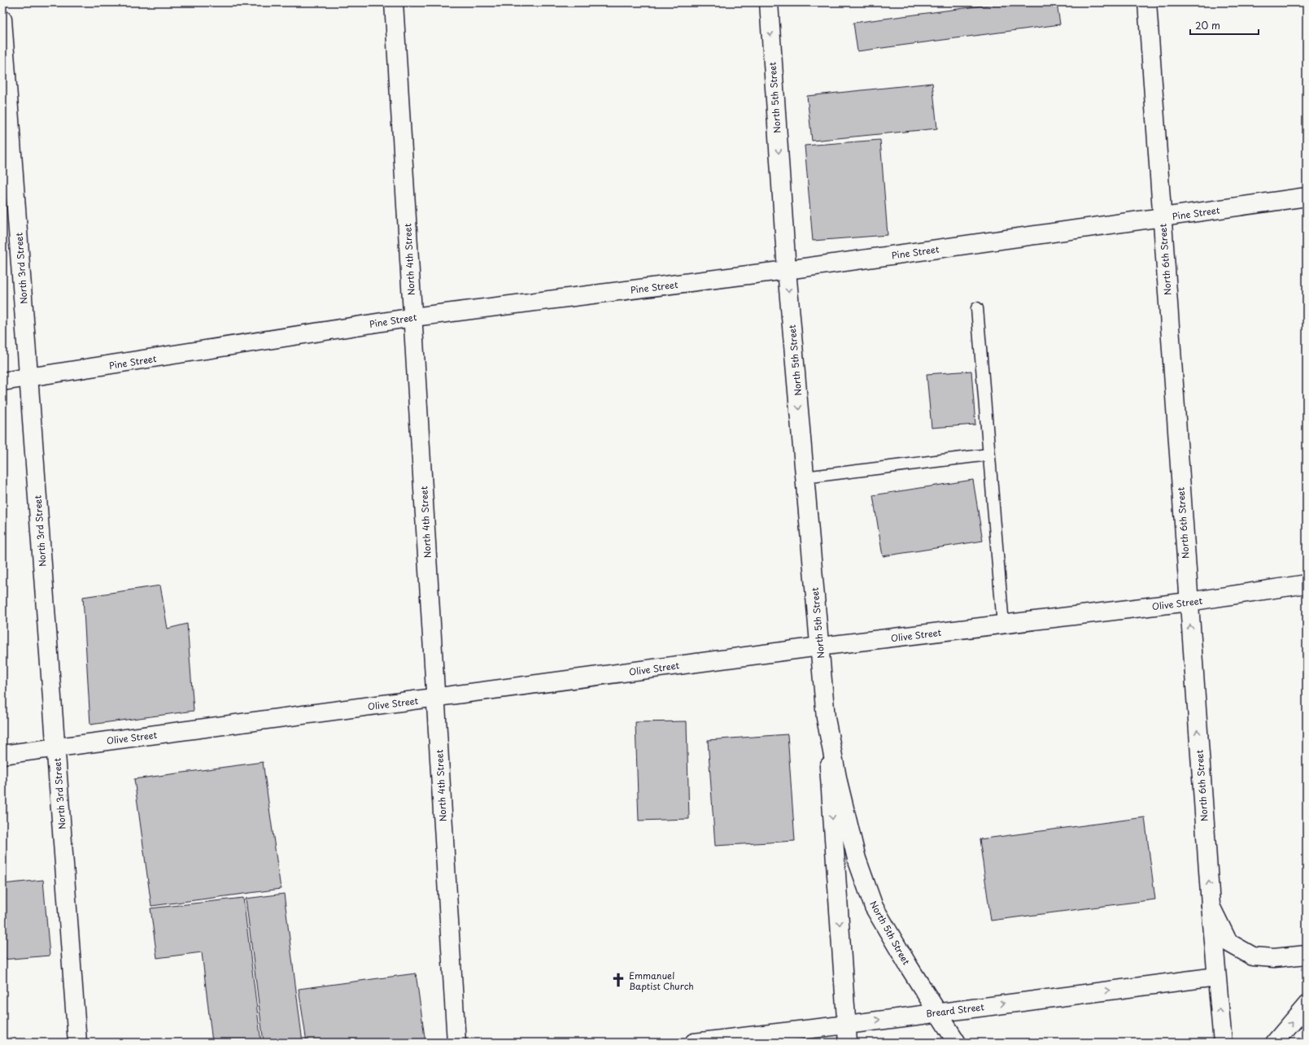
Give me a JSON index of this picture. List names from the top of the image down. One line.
{"streets":{"street":["North 5th Street","Pine Street","North 4th Street","North 6th Street","North 3rd Street","Olive Street","Breard Street"]},"crossings":[["North 5th Street","Pine Street"],["North 5th Street","Olive Street"],["North 5th Street","Breard Street"],["Pine Street","North 4th Street"],["Pine Street","North 6th Street"],["Pine Street","North 3rd Street"],["North 4th Street","Olive Street"],["North 6th Street","Olive Street"],["North 6th Street","Breard Street"],["North 3rd Street","Olive Street"]],"one_way":["North 6th Street","Breard Street"],"places":{"church":["Emmanuel Baptist Church"]},"scale_bar":"20 m"}
